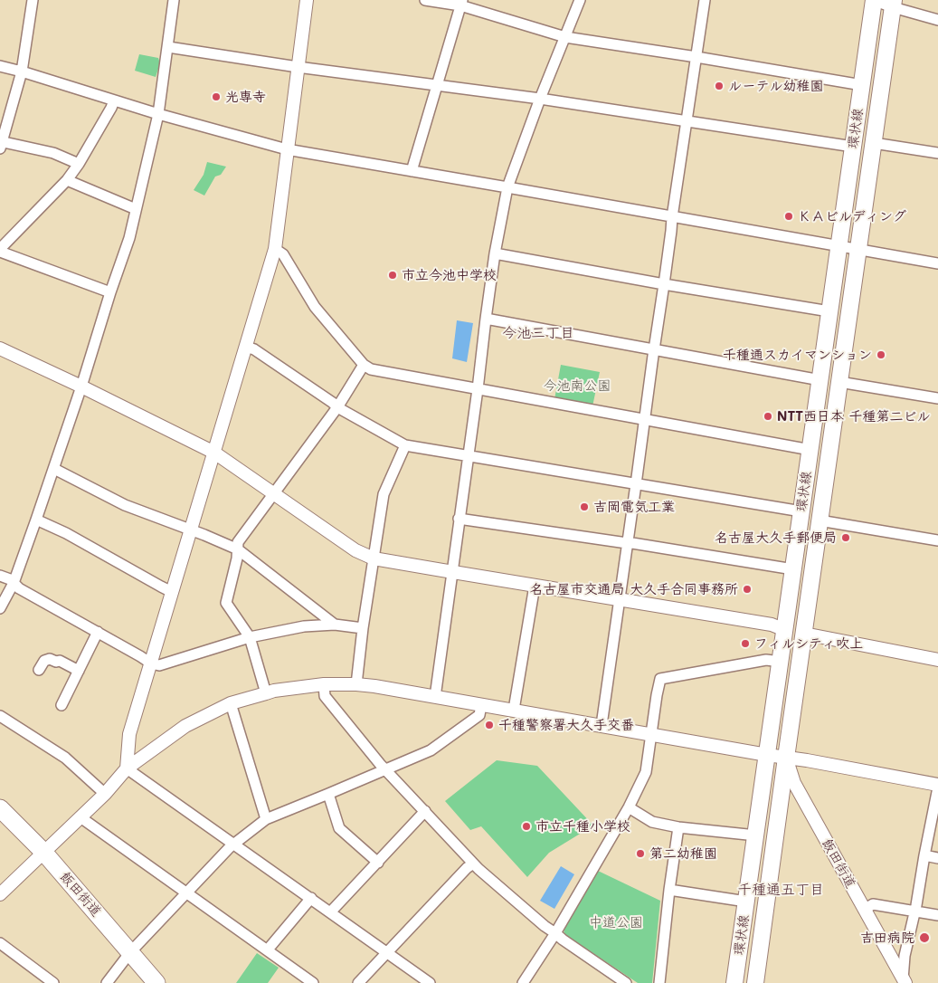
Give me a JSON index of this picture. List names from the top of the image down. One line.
{"streets":{"highway":["飯田街道"],"main road":["環状線"]},"crossings":[["環状線","飯田街道"]],"districts":["今池三丁目","千種通五丁目"],"parks":["今池南公園","中道公園"],"places":["ルーテル幼稚園","光専寺","ＫＡビルディング","市立今池中学校","千種通スカイマンション","NTT西日本 千種第二ビル","吉岡電気工業","名古屋大久手郵便局","名古屋市交通局 大久手合同事務所","フィルシティ吹上","千種警察署大久手交番","市立千種小学校","第二幼稚園","吉田病院"]}
